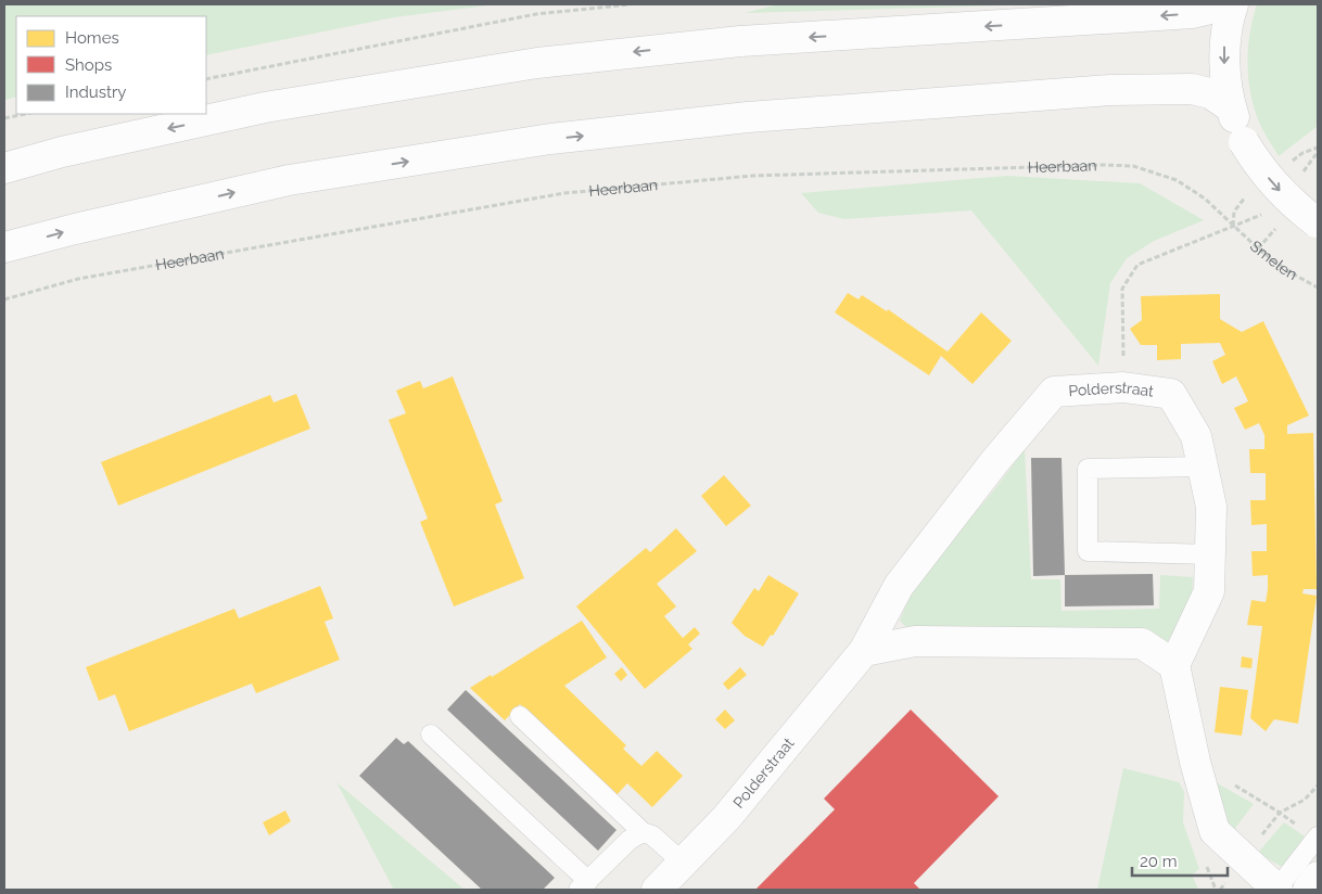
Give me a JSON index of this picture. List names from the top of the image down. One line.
{"streets":{"main road":["Polderstraat"],"path":["Heerbaan","Smelen"]},"crossings":[["Heerbaan","Smelen"]],"legend":["Homes","Shops","Industry"],"scale_bar":"20 m"}
